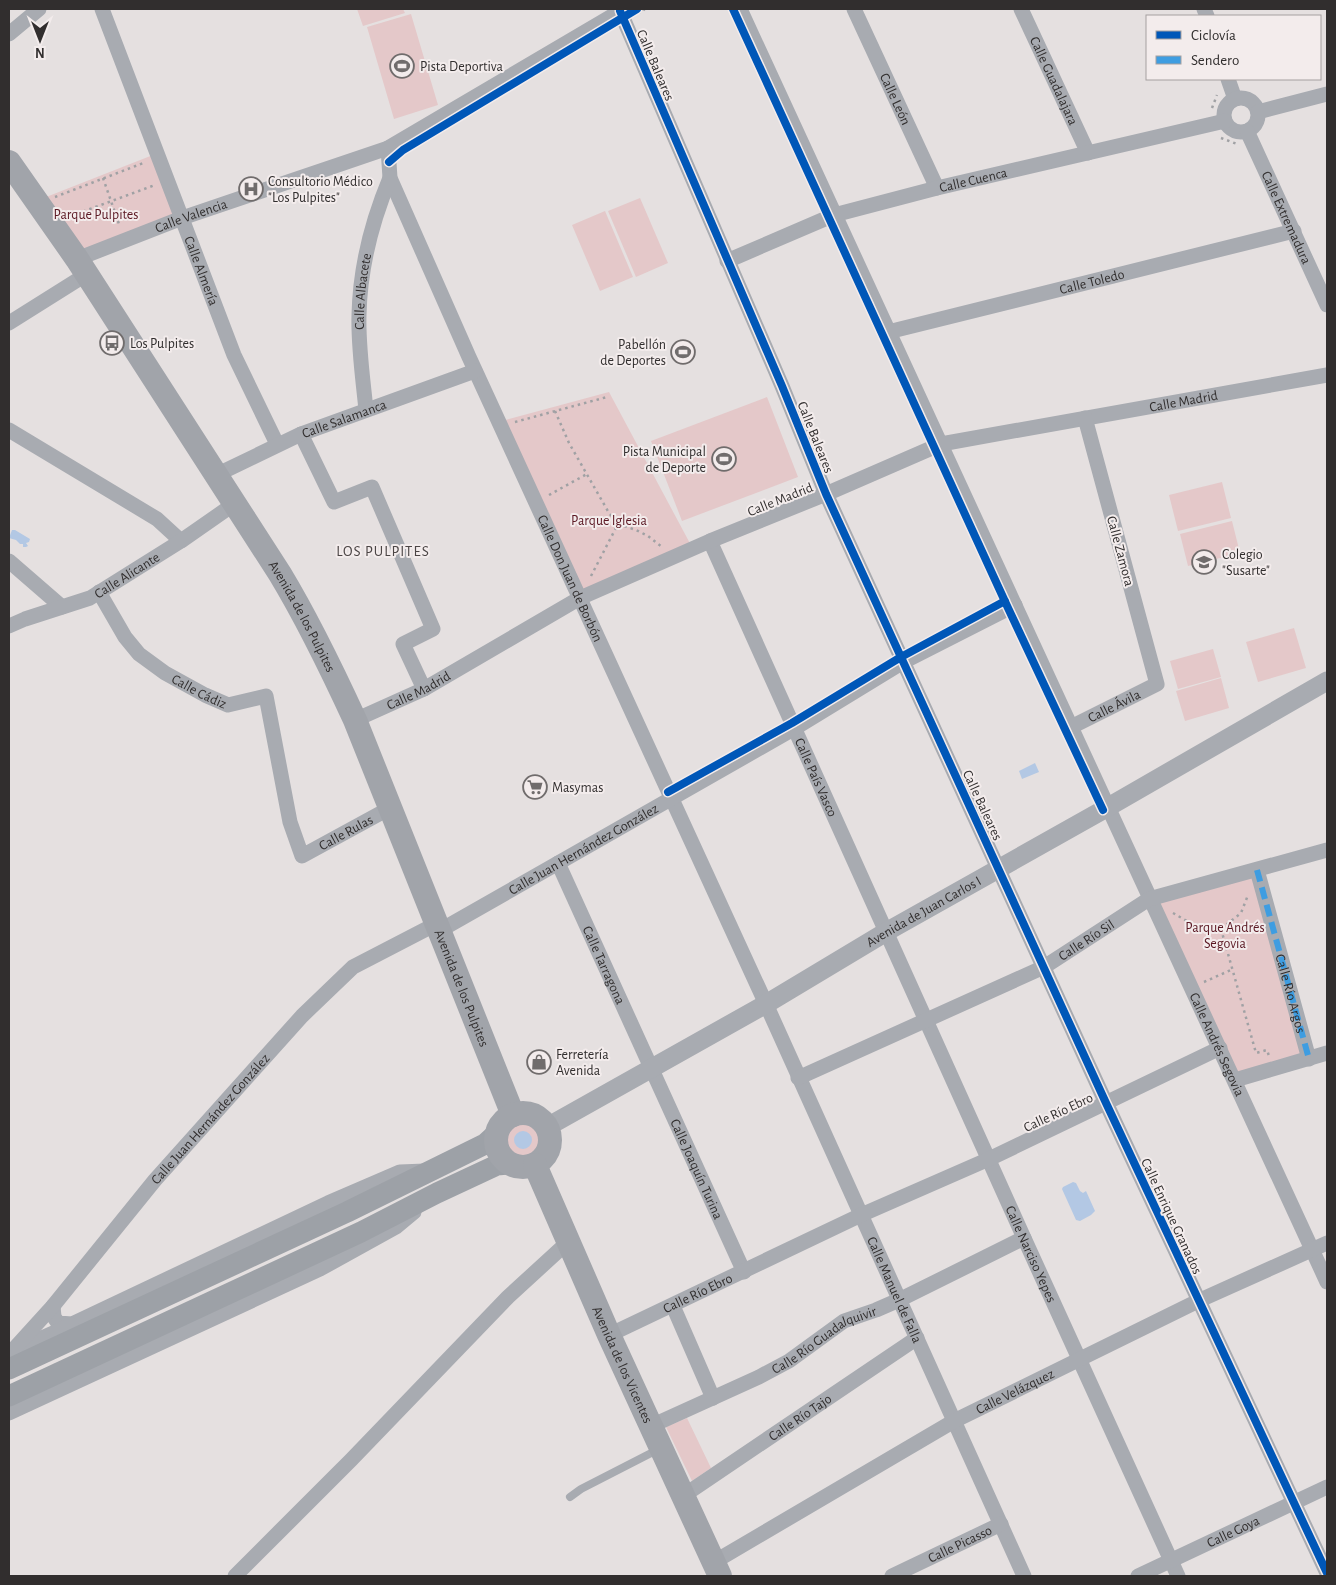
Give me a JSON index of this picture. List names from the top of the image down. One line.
{"streets":{"main road":["Avenida de los Pulpites","Avenida de los Vicentes"],"street":["Calle Baleares","Calle Guadalajara","Calle León","Calle Cuenca","Calle Valencia","Calle Extremadura","Calle Almería","Calle Toledo","Calle Albacete","Calle Madrid","Calle Salamanca","Calle Zamora","Calle Alicante","Calle Don Juan de Borbón","Calle Cádiz","Calle Ávila","Calle País Vasco","Calle Rulas","Calle Juan Hernández González","Avenida de Juan Carlos I","Calle Río Sil","Calle Tarragona","Calle Río Argos","Calle Andrés Segovia","Calle Río Ebro","Calle Joaquín Turina","Calle Enrique Granados","Calle Narciso Yepes","Calle Manuel de Falla","Calle Río Guadalquivir","Calle Velázquez","Calle Río Tajo","Calle Goya","Calle Picasso"]},"crossings":[["Calle Baleares","Calle Cuenca"],["Calle Baleares","Calle Valencia"],["Calle Baleares","Calle Madrid"],["Calle Baleares","Calle Juan Hernández González"],["Calle Baleares","Avenida de Juan Carlos I"],["Calle Baleares","Calle Enrique Granados"],["Calle Guadalajara","Calle Cuenca"],["Calle León","Calle Cuenca"],["Calle Cuenca","Calle Extremadura"],["Calle Cuenca","Calle Andrés Segovia"],["Calle Valencia","Calle Almería"],["Calle Valencia","Calle Don Juan de Borbón"],["Calle Valencia","Avenida de los Pulpites"],["Calle Extremadura","Calle Toledo"],["Calle Almería","Calle Salamanca"],["Calle Toledo","Calle Andrés Segovia"],["Calle Albacete","Calle Salamanca"],["Calle Albacete","Calle Don Juan de Borbón"],["Calle Madrid","Calle Zamora"],["Calle Madrid","Calle Don Juan de Borbón"],["Calle Madrid","Avenida de los Pulpites"],["Calle Madrid","Calle País Vasco"],["Calle Madrid","Calle Andrés Segovia"],["Calle Salamanca","Calle Don Juan de Borbón"],["Calle Salamanca","Avenida de los Pulpites"],["Calle Zamora","Calle Ávila"],["Calle Alicante","Avenida de los Pulpites"],["Calle Alicante","Calle Cádiz"],["Calle Don Juan de Borbón","Calle Juan Hernández González"],["Calle Don Juan de Borbón","Avenida de Juan Carlos I"],["Calle Don Juan de Borbón","Calle Manuel de Falla"],["Avenida de los Pulpites","Calle Rulas"],["Avenida de los Pulpites","Calle Juan Hernández González"],["Avenida de los Pulpites","Avenida de Juan Carlos I"],["Avenida de los Pulpites","Avenida de los Vicentes"],["Calle Cádiz","Calle Rulas"],["Calle Ávila","Calle Andrés Segovia"],["Calle País Vasco","Calle Juan Hernández González"],["Calle País Vasco","Avenida de Juan Carlos I"],["Calle País Vasco","Calle Narciso Yepes"],["Calle Juan Hernández González","Calle Tarragona"],["Calle Juan Hernández González","Calle Andrés Segovia"],["Avenida de Juan Carlos I","Calle Tarragona"],["Avenida de Juan Carlos I","Calle Andrés Segovia"],["Avenida de Juan Carlos I","Calle Joaquín Turina"],["Avenida de Juan Carlos I","Calle Enrique Granados"],["Avenida de Juan Carlos I","Calle Narciso Yepes"],["Avenida de Juan Carlos I","Calle Manuel de Falla"],["Avenida de Juan Carlos I","Avenida de los Vicentes"],["Calle Río Sil","Calle Río Argos"],["Calle Río Sil","Calle Andrés Segovia"],["Calle Río Sil","Calle Enrique Granados"],["Calle Río Sil","Calle Narciso Yepes"],["Calle Río Sil","Calle Manuel de Falla"],["Calle Tarragona","Calle Joaquín Turina"],["Calle Andrés Segovia","Calle Río Ebro"],["Calle Andrés Segovia","Calle Velázquez"],["Calle Río Ebro","Calle Joaquín Turina"],["Calle Río Ebro","Calle Enrique Granados"],["Calle Río Ebro","Calle Narciso Yepes"],["Calle Río Ebro","Calle Manuel de Falla"],["Calle Río Ebro","Avenida de los Vicentes"],["Calle Enrique Granados","Calle Velázquez"],["Calle Enrique Granados","Calle Goya"],["Calle Narciso Yepes","Calle Río Guadalquivir"],["Calle Narciso Yepes","Calle Velázquez"],["Calle Narciso Yepes","Calle Goya"],["Calle Manuel de Falla","Calle Río Guadalquivir"],["Calle Manuel de Falla","Calle Velázquez"],["Calle Manuel de Falla","Calle Río Tajo"],["Calle Manuel de Falla","Calle Picasso"],["Calle Río Guadalquivir","Avenida de los Vicentes"],["Avenida de los Vicentes","Calle Velázquez"],["Avenida de los Vicentes","Calle Río Tajo"]],"districts":["LOS PULPITES"],"parks":["Parque Pulpites","Parque Iglesia","Parque Andrés Segovia"],"places":{"sports":["Pista Deportiva","Pabellón de Deportes","Pista Municipal de Deporte"],"hospital":["Consultorio Médico \"Los Pulpites\""],"bus stop":["Los Pulpites"],"school or university":["Colegio \"Susarte\""],"supermarket":["Masymas"],"shop":["Ferretería Avenida"]},"legend":["Ciclovía","Sendero"],"north":"bottom"}
